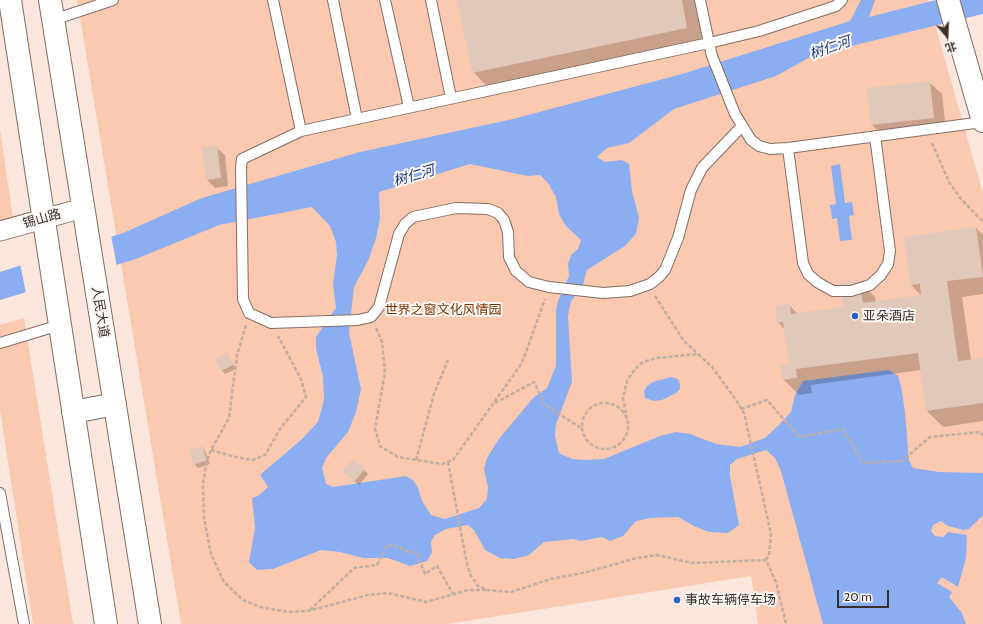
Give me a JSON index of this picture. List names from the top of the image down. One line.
{"streets":{"main road":["人民大道"],"street":["锡山路"]},"crossings":[["锡山路","人民大道"]],"water":["树仁河"],"parks":["世界之窗文化风情园"],"places":["亚朵酒店","事故车辆停车场"],"scale_bar":"20 m","north":"bottom"}
